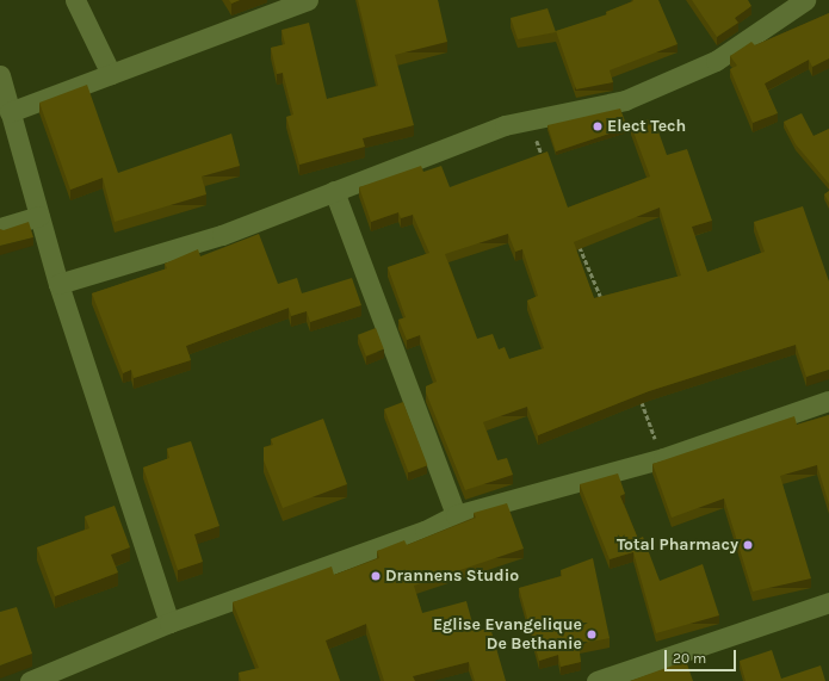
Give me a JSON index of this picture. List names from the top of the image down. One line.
{"places":["Elect Tech","Total Pharmacy","Drannens Studio","Eglise Evangelique De Bethanie"],"scale_bar":"20 m"}
